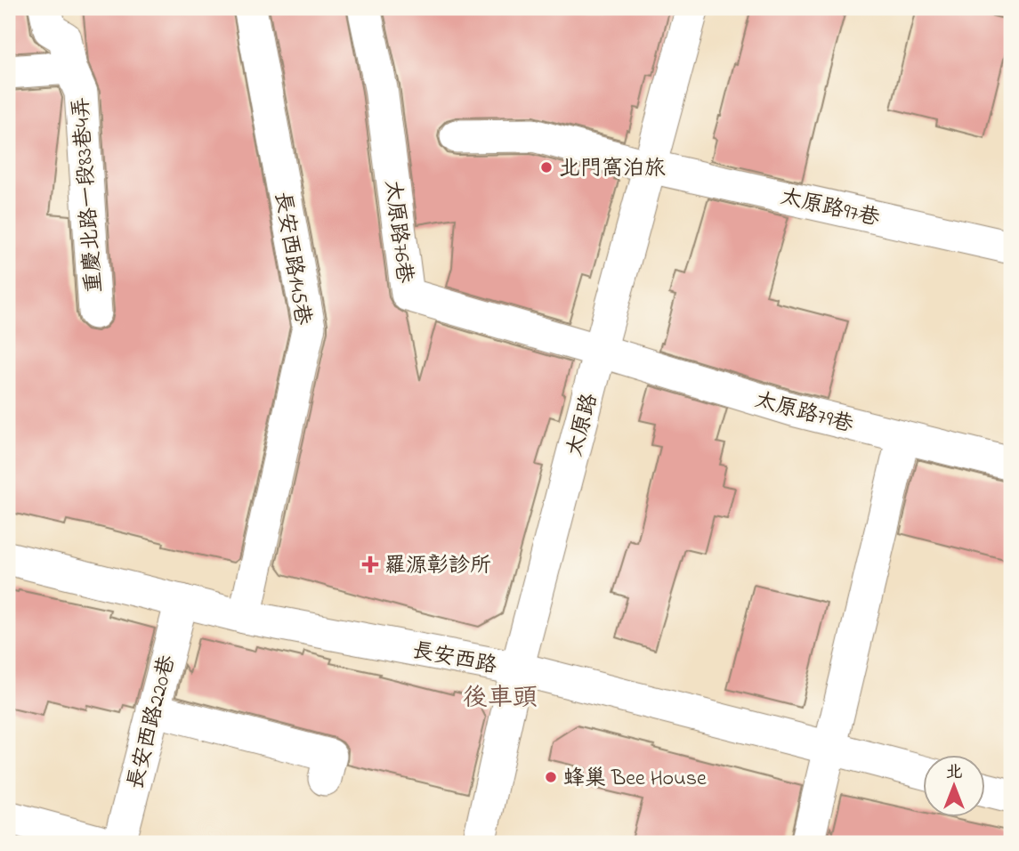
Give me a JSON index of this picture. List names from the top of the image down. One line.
{"streets":{"street":["重慶北路一段83巷4弄","太原路97巷","太原路76巷","長安西路145巷","太原路79巷","太原路","長安西路","長安西路220巷"]},"crossings":[["太原路97巷","太原路"],["太原路76巷","太原路79巷"],["太原路76巷","太原路"],["長安西路145巷","長安西路"],["太原路79巷","太原路"],["太原路","長安西路"],["長安西路","長安西路220巷"]],"districts":["後車頭"],"places":{"other":["北門窩泊旅","蜂巢 Bee House"],"health":["羅源彰診所"]},"north":"top"}
